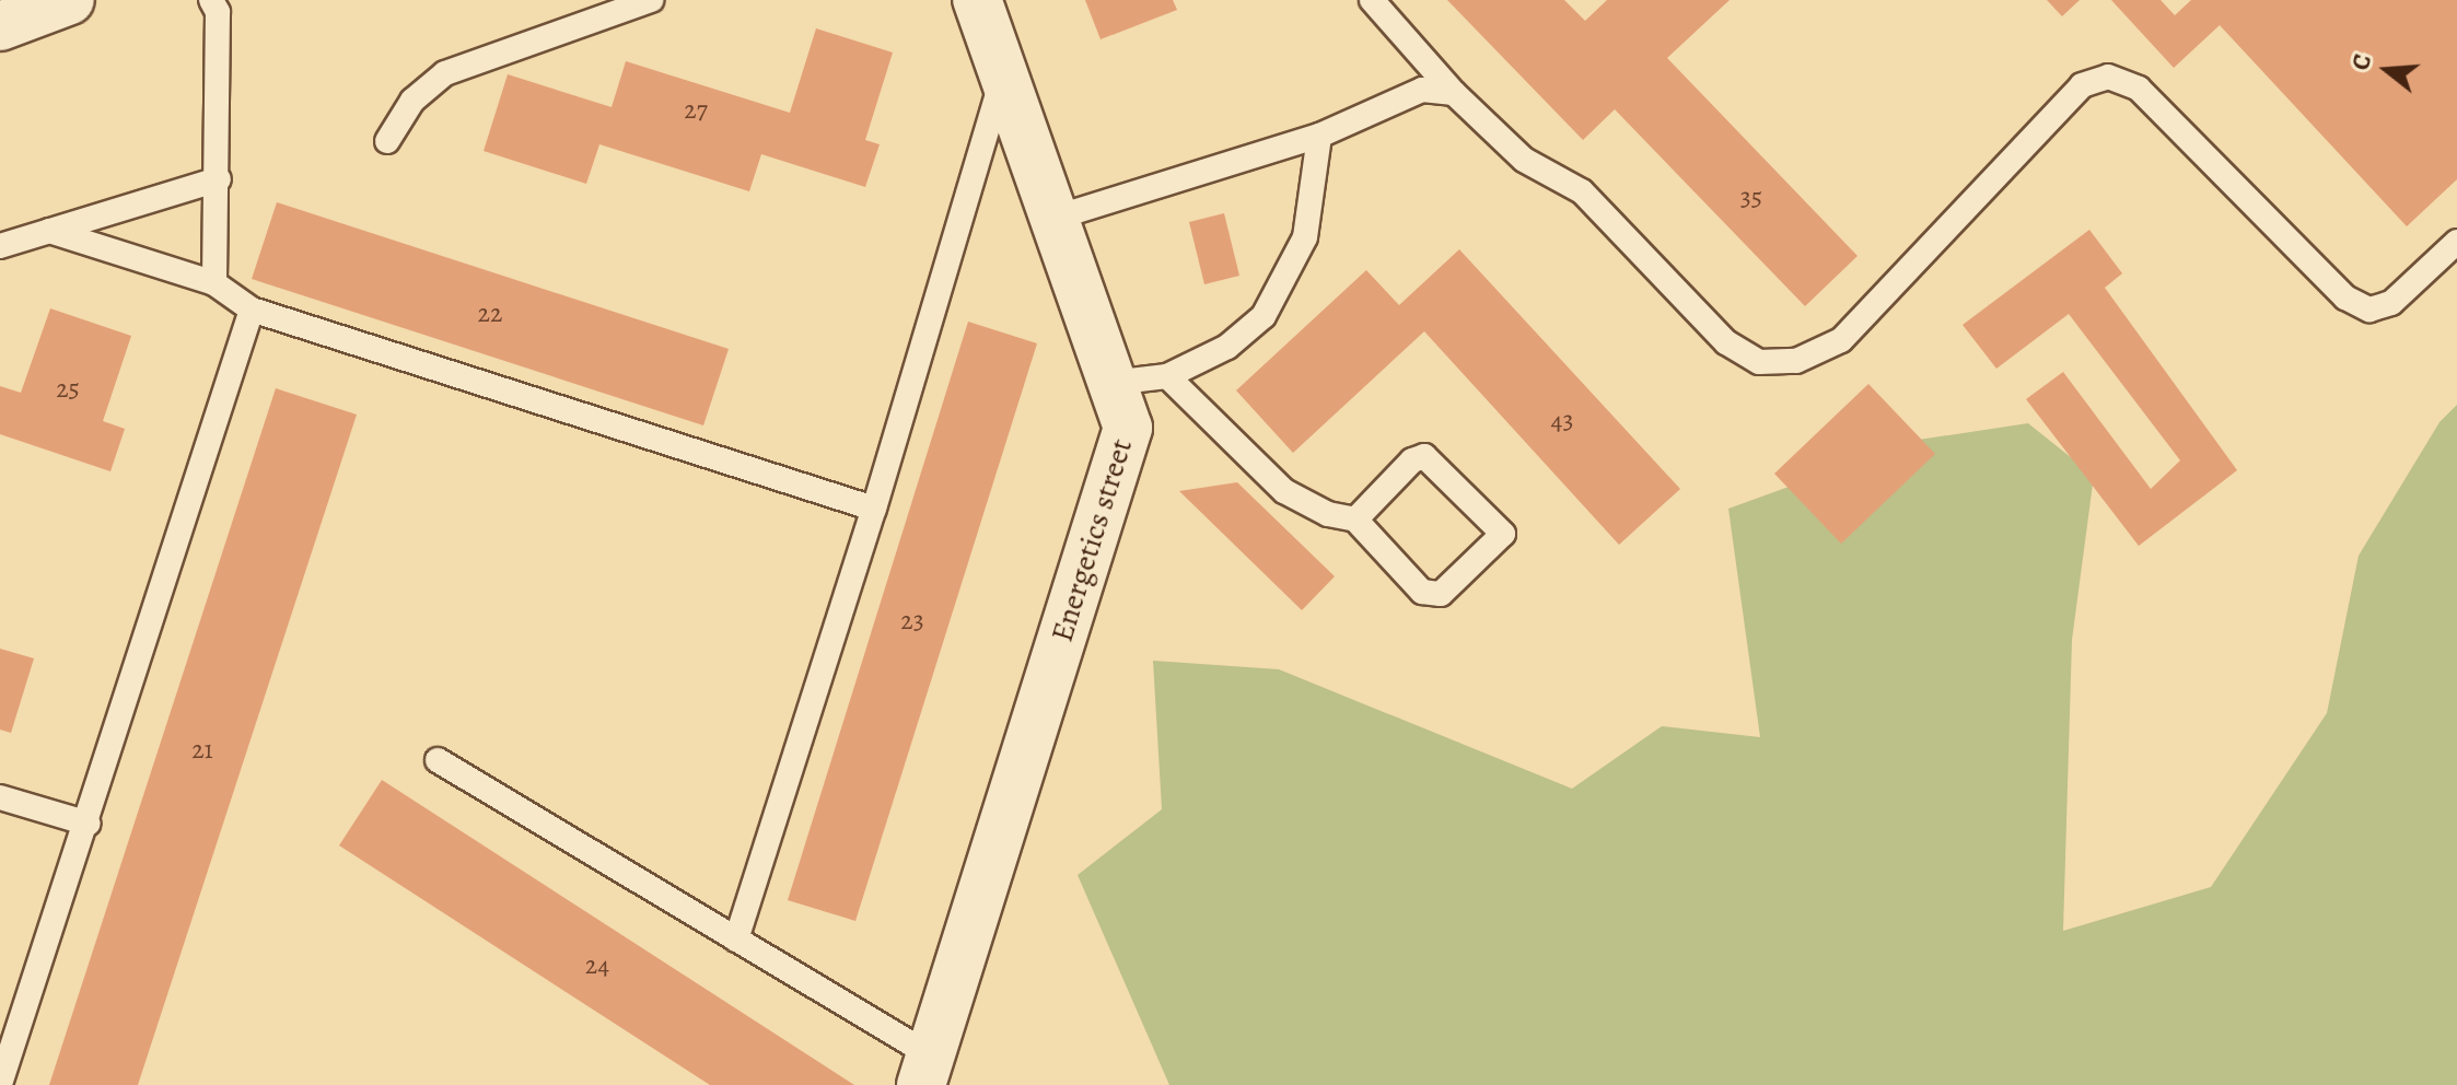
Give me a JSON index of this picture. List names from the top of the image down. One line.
{"streets":{"street":["Energetics street"]},"house_numbers":["27","35","22","25","43","23","21","24"],"north":"left"}
